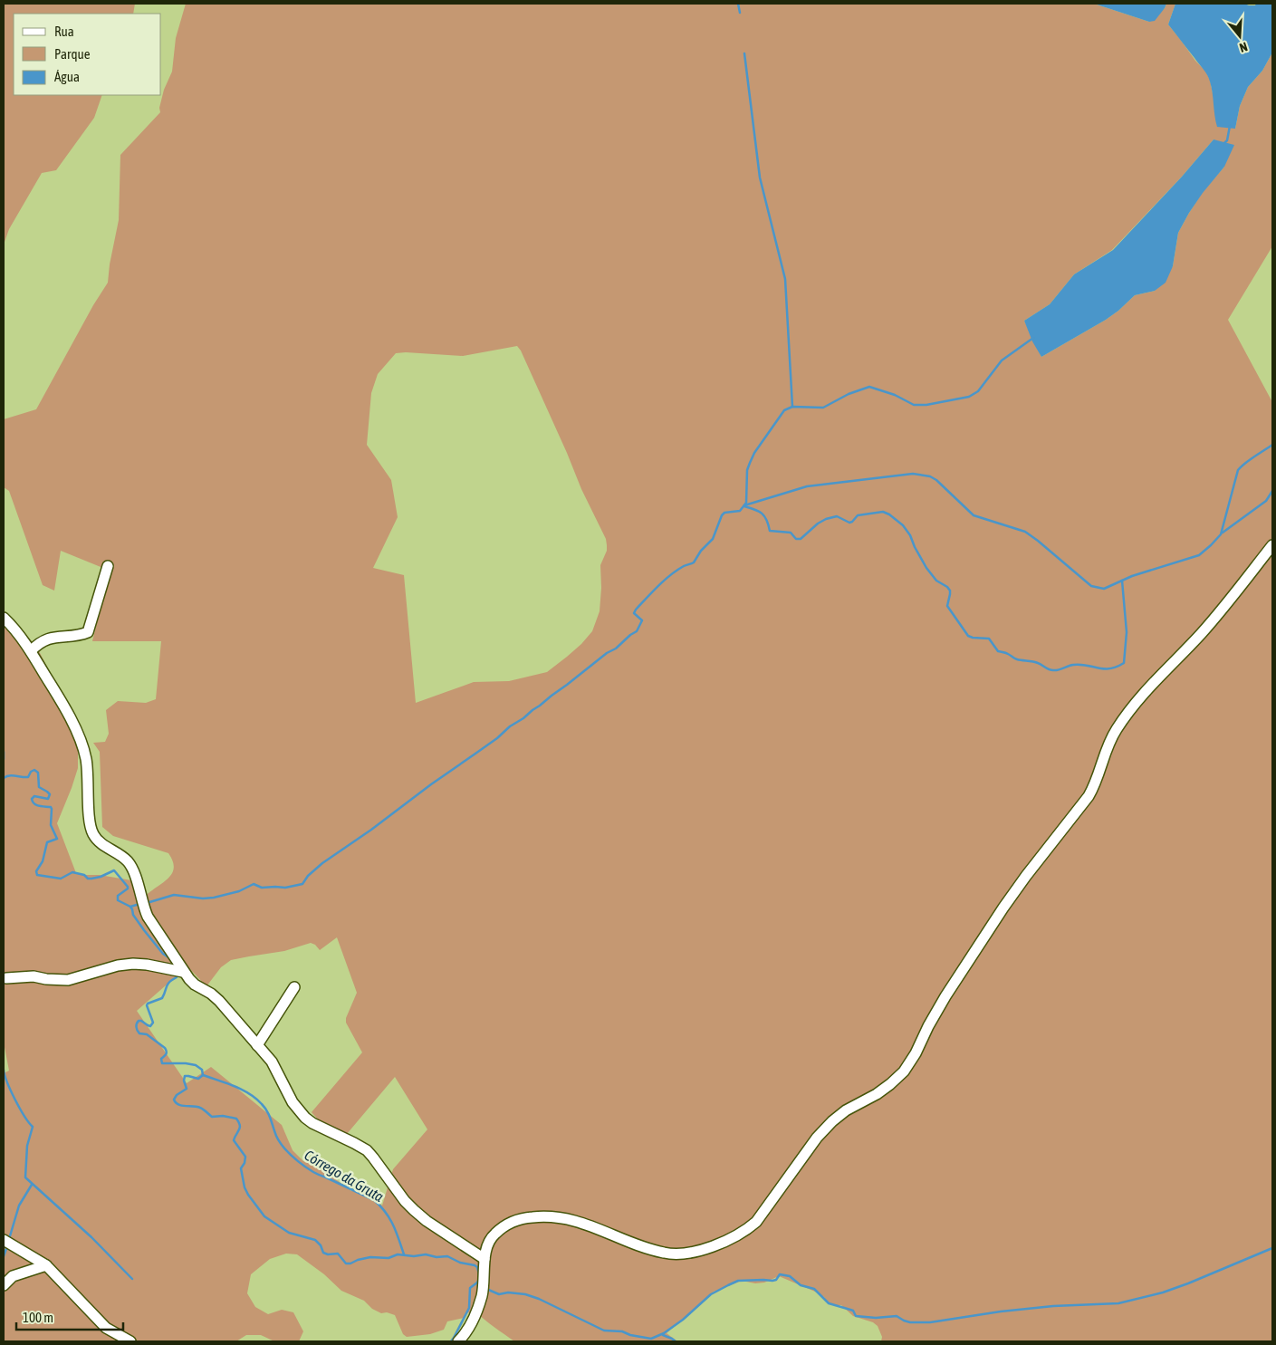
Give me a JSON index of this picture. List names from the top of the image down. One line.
{"water":["Córrego da Gruta"],"legend":["Rua","Parque","Água"],"scale_bar":"100 m","north":"bottom"}
